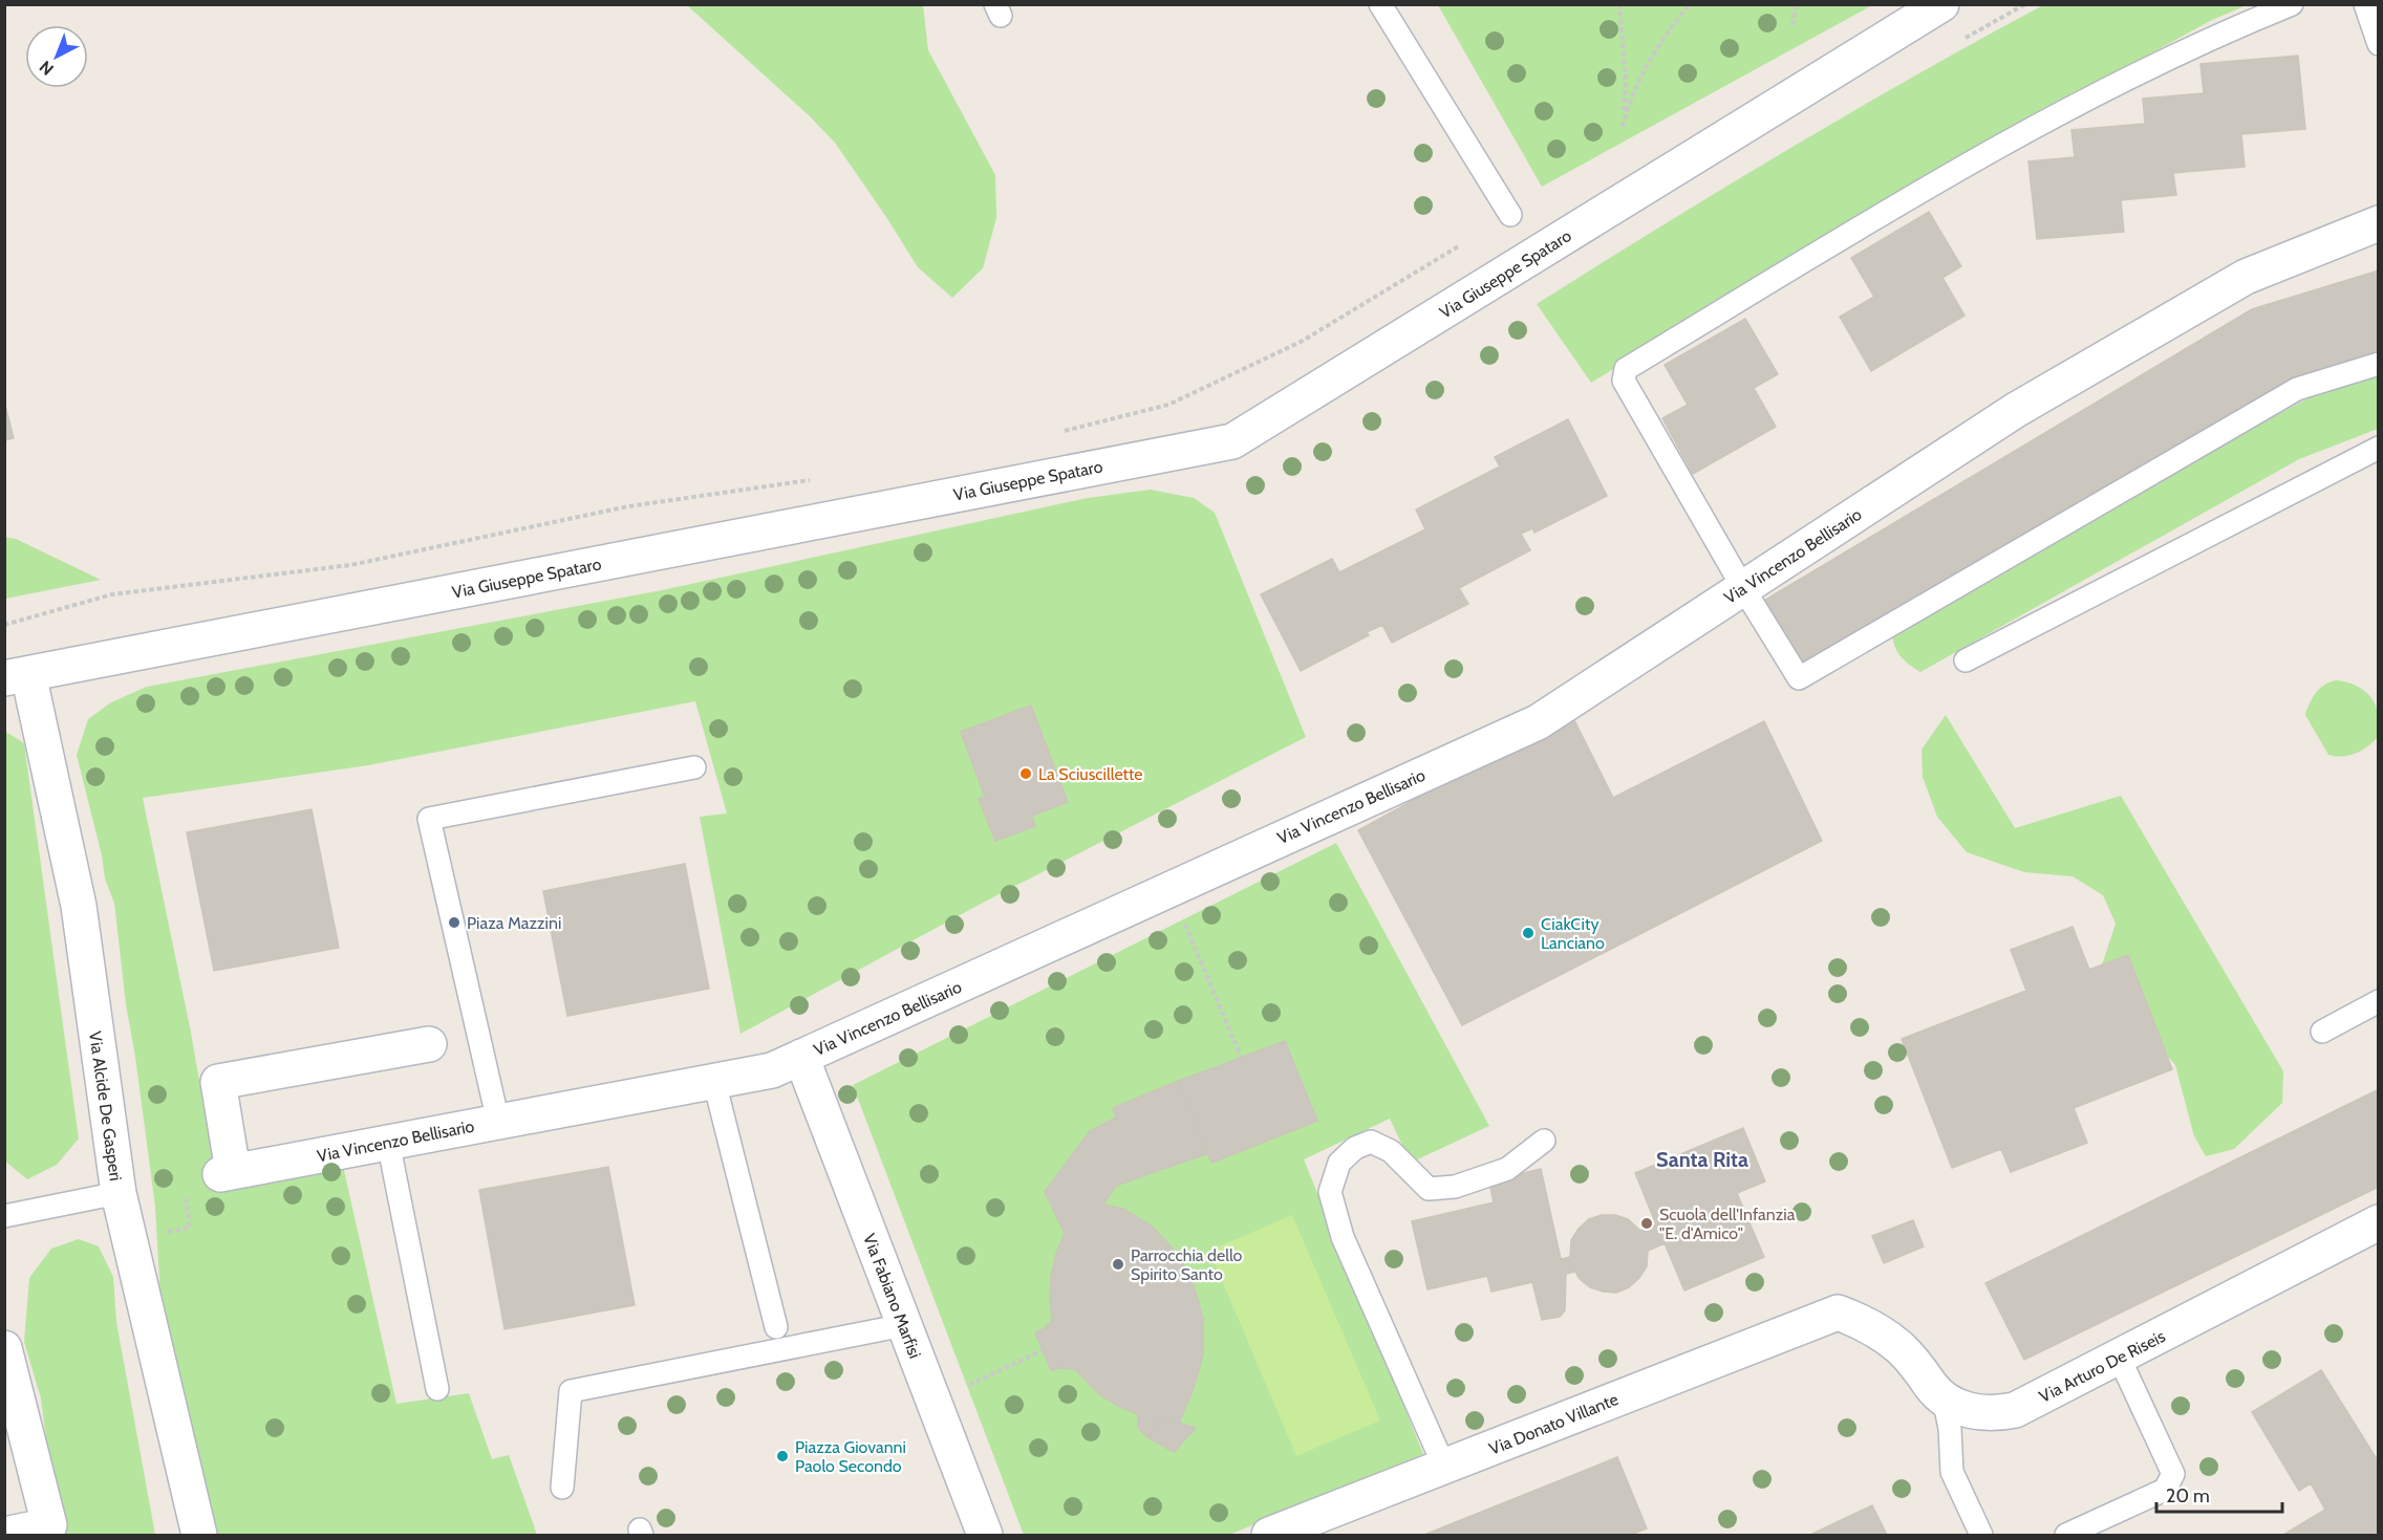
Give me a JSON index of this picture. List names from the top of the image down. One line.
{"streets":{"street":["Via Giuseppe Spataro","Via Vincenzo Bellisario","Via Alcide De Gasperi","Via Fabiano Marfisi","Via Arturo De Riseis","Via Donato Villante"]},"crossings":[["Via Giuseppe Spataro","Via Alcide De Gasperi"],["Via Vincenzo Bellisario","Via Fabiano Marfisi"],["Via Arturo De Riseis","Via Donato Villante"]],"districts":["Santa Rita"],"places":["La Sciuscillette","Piaza Mazzini","CiakCity Lanciano","Scuola dell'Infanzia \"E. d'Amico\"","Parrocchia dello Spirito Santo","Piazza Giovanni Paolo Secondo"],"scale_bar":"20 m","north":"bottom left"}
